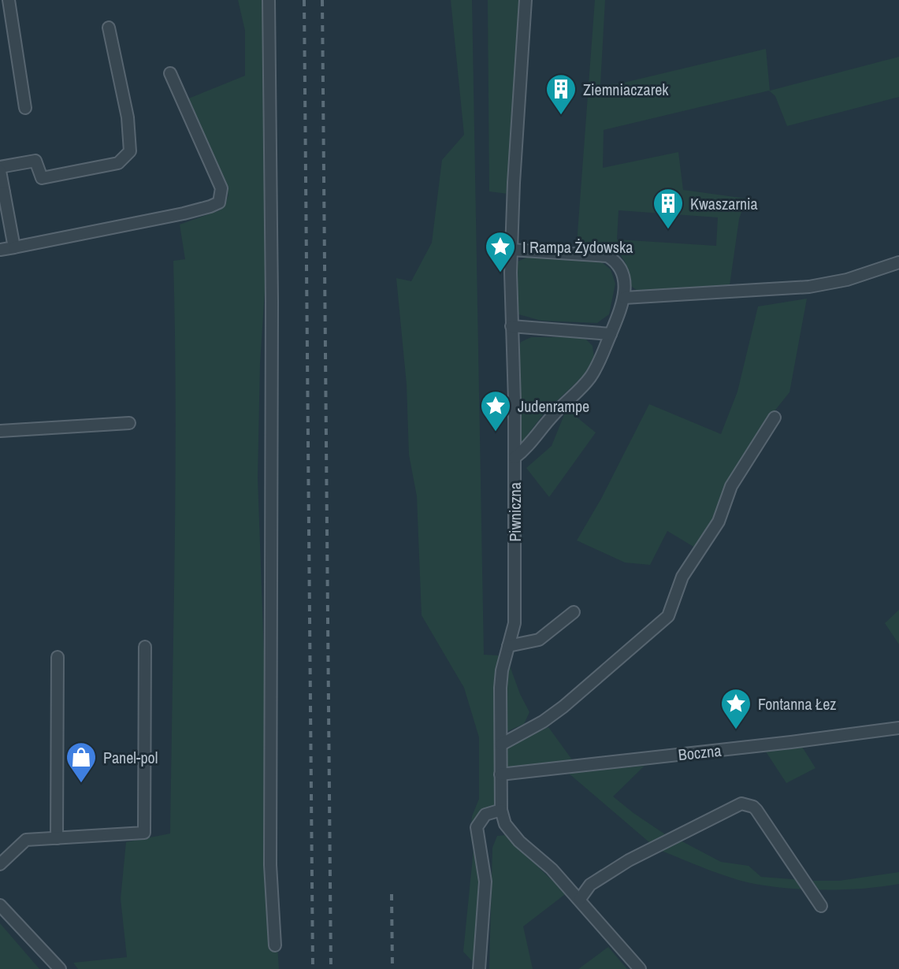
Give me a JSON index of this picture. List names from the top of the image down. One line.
{"streets":{"street":["Piwniczna","Boczna"]},"crossings":[["Piwniczna","Boczna"]],"places":{"building":["Ziemniaczarek","Kwaszarnia"],"place":["I Rampa Żydowska","Judenrampe","Fontanna Łez"],"shop":["Panel-pol"]}}
